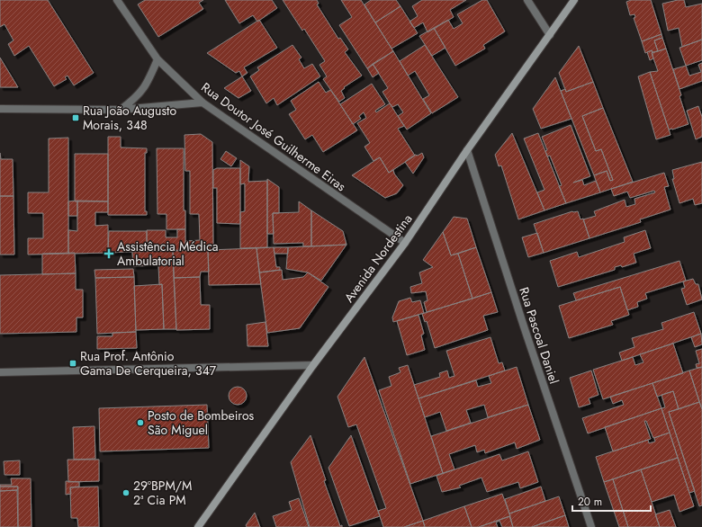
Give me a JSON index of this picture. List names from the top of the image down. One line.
{"streets":{"main road":["Avenida Nordestina"],"street":["Rua Doutor José Guilherme Eiras","Rua Pascoal Daniel"]},"crossings":[["Rua Doutor José Guilherme Eiras","Avenida Nordestina"],["Avenida Nordestina","Rua Pascoal Daniel"]],"places":{"transit":["Rua João Augusto Morais, 348","Rua Prof. Antônio Gama De Cerqueira, 347"],"health":["Assistência Médica Ambulatorial"],"other":["Posto de Bombeiros São Miguel","29ºBPM/M 2ª Cia PM"]},"scale_bar":"20 m"}
